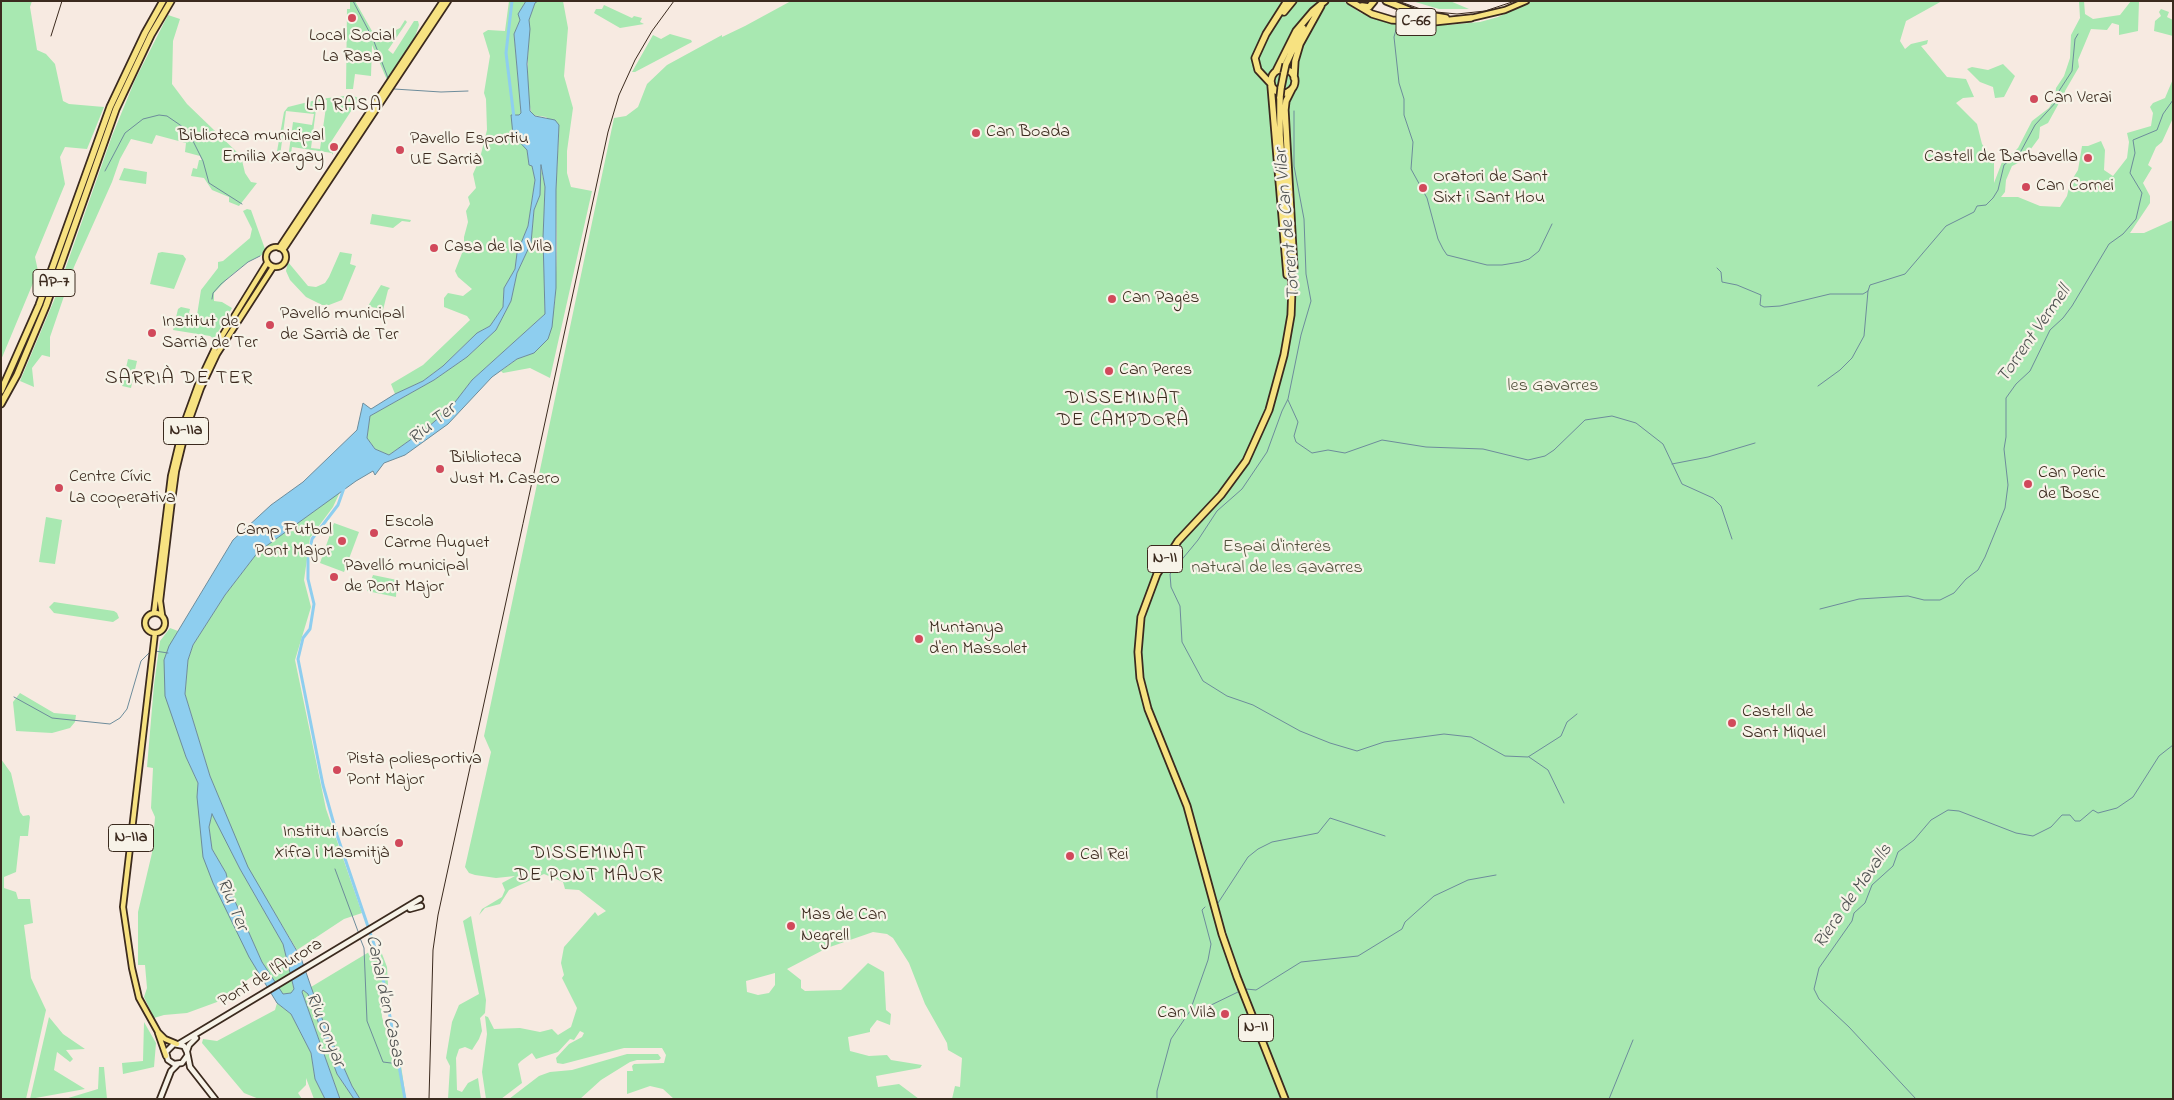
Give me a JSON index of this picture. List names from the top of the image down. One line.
{"streets":{"highway":["C-66","AP-7","N-II"],"main road":["N-IIa","Pont de l'Aurora"]},"crossings":[["N-IIa","Pont de l'Aurora"]],"districts":["LA RASA","SARRIÀ DE TER","DISSEMINAT DE CAMPDORÀ","DISSEMINAT DE PONT MAJOR"],"water":["Torrent de Can Vilar","Torrent Vermell","Riu Ter","Riera de Mavalls","Canal d'en Casas","Riu Onyar"],"parks":["les Gavarres","Espai d'interès natural de les Gavarres"],"places":["Local Social La Rasa","Can Verai","Can Boada","Biblioteca municipal Emilia Xargay","Pavello Esportiu UE Sarrià","Castell de Barbavella","Can Cornei","Oratori de Sant Sixt i Sant Hou","Casa de la Vila","Can Pagès","Pavelló municipal de Sarrià de Ter","Institut de Sarrià de Ter","Can Peres","Biblioteca Just M. Casero","Can Peric de Bosc","Centre Cívic La cooperativa","Escola Carme Auguet","Camp Futbol Pont Major","Pavelló municipal de Pont Major","Muntanya d'en Massolet","Castell de Sant Miquel","Pista poliesportiva Pont Major","Institut Narcís Xifra i Masmitjà","Cal Rei","Mas de Can Negrell","Can Vilà"]}
